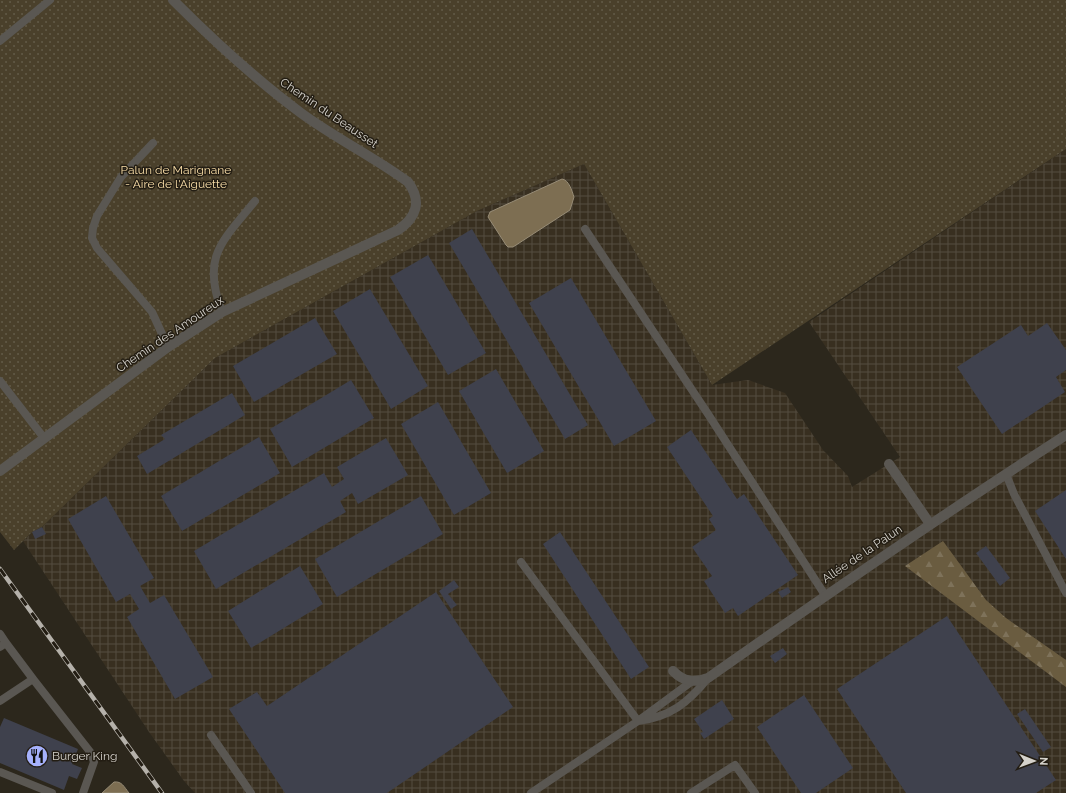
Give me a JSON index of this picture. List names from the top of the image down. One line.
{"streets":{"street":["Chemin du Beausset","Chemin des Amoureux","Allée de la Palun"]},"crossings":[["Chemin du Beausset","Chemin des Amoureux"]],"parks":["Palun de Marignane - Aire de l'Aiguette"],"places":{"restaurant":["Burger King"]},"north":"right"}
